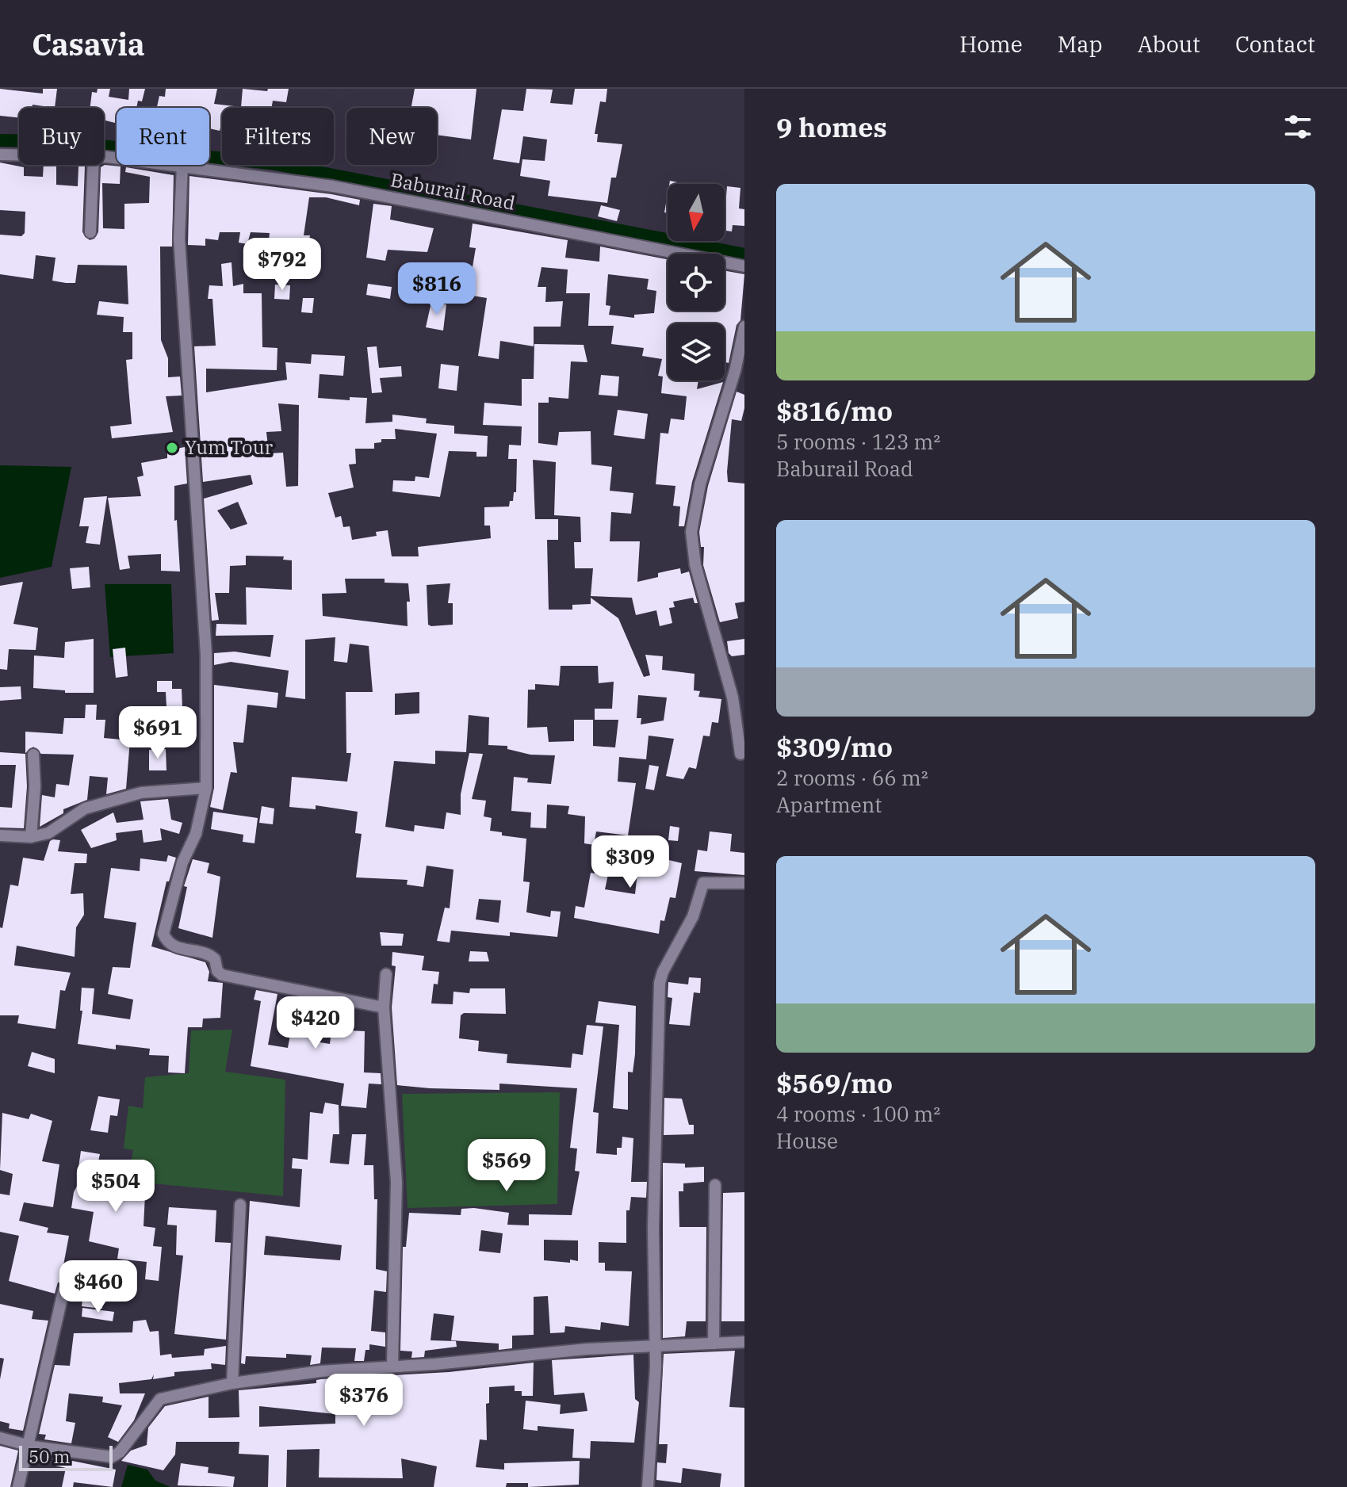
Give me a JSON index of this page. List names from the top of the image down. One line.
{"streets":{"street":["Baburail Road"]},"places":["Yum Tour"],"scale_bar":"50 m","north":"bottom","page":{"header":"Casavia","nav":["Home","Map","About","Contact"],"heading":"9 homes","chip":["Buy","Rent","Filters","New"],"list":[{"name":"$816/mo","note":"5 rooms · 123 m² · Baburail Road"},{"name":"$309/mo","note":"2 rooms · 66 m² · Apartment"},{"name":"$569/mo","note":"4 rooms · 100 m² · House"}],"price":["$792","$816","$691","$309","$420","$569","$504","$460","$376"],"scale":"50 m"}}
